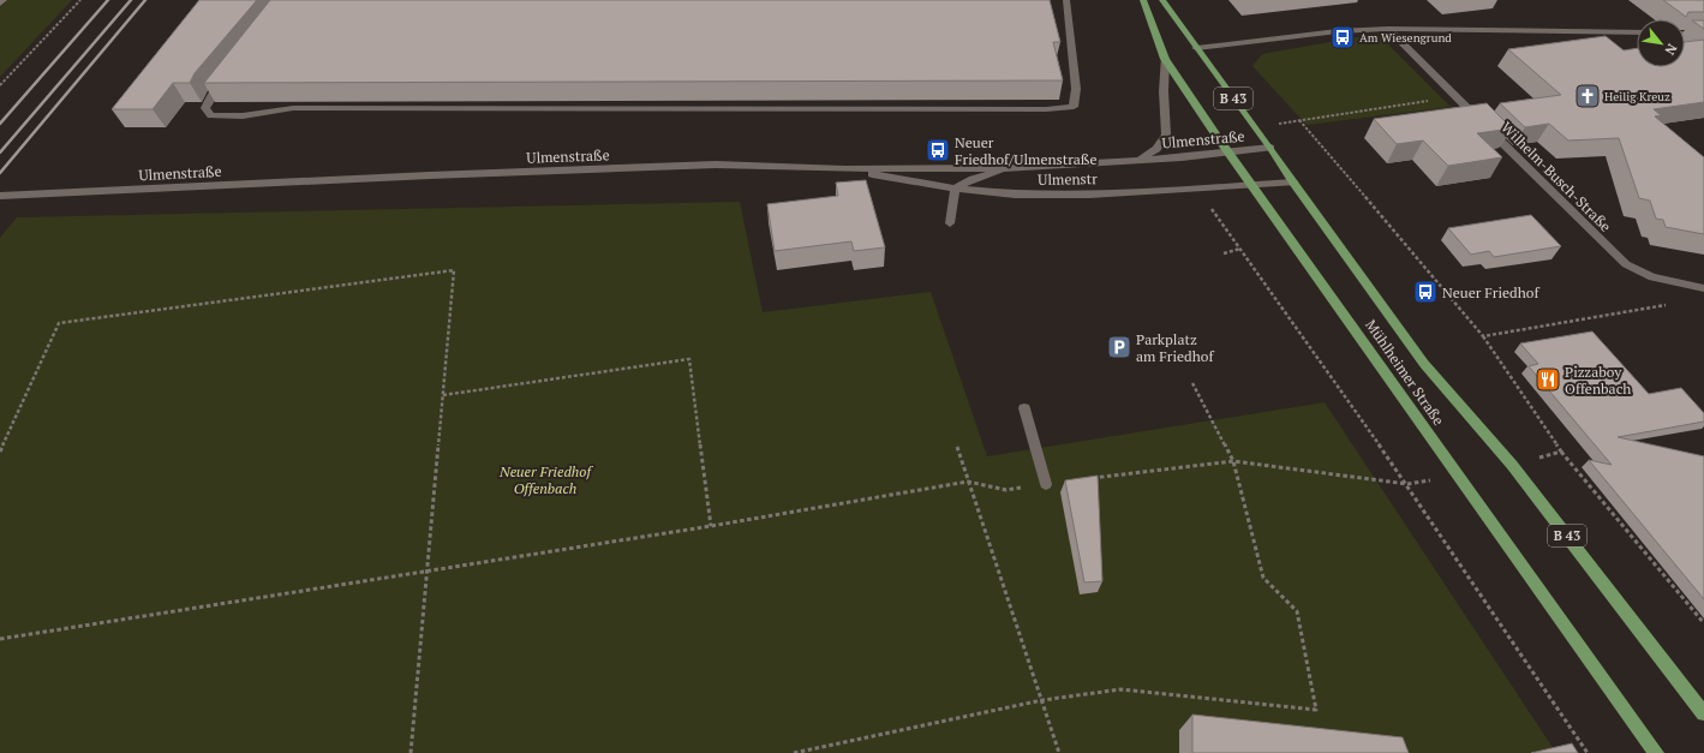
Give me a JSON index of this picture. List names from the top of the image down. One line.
{"streets":{"main road":["B 43","Mühlheimer Straße"],"street":["Ulmenstraße","Wilhelm-Busch-Straße","Ulmenstr"]},"crossings":[["Ulmenstraße","Ulmenstr"],["Ulmenstraße","Mühlheimer Straße"],["Ulmenstr","Mühlheimer Straße"]],"parks":["Neuer Friedhof Offenbach"],"places":{"bus stop":["Am Wiesengrund","Neuer Friedhof/Ulmenstraße","Neuer Friedhof"],"church":["Heilig Kreuz"],"parking":["Parkplatz am Friedhof"],"restaurant":["Pizzaboy Offenbach"]},"north":"bottom right"}
